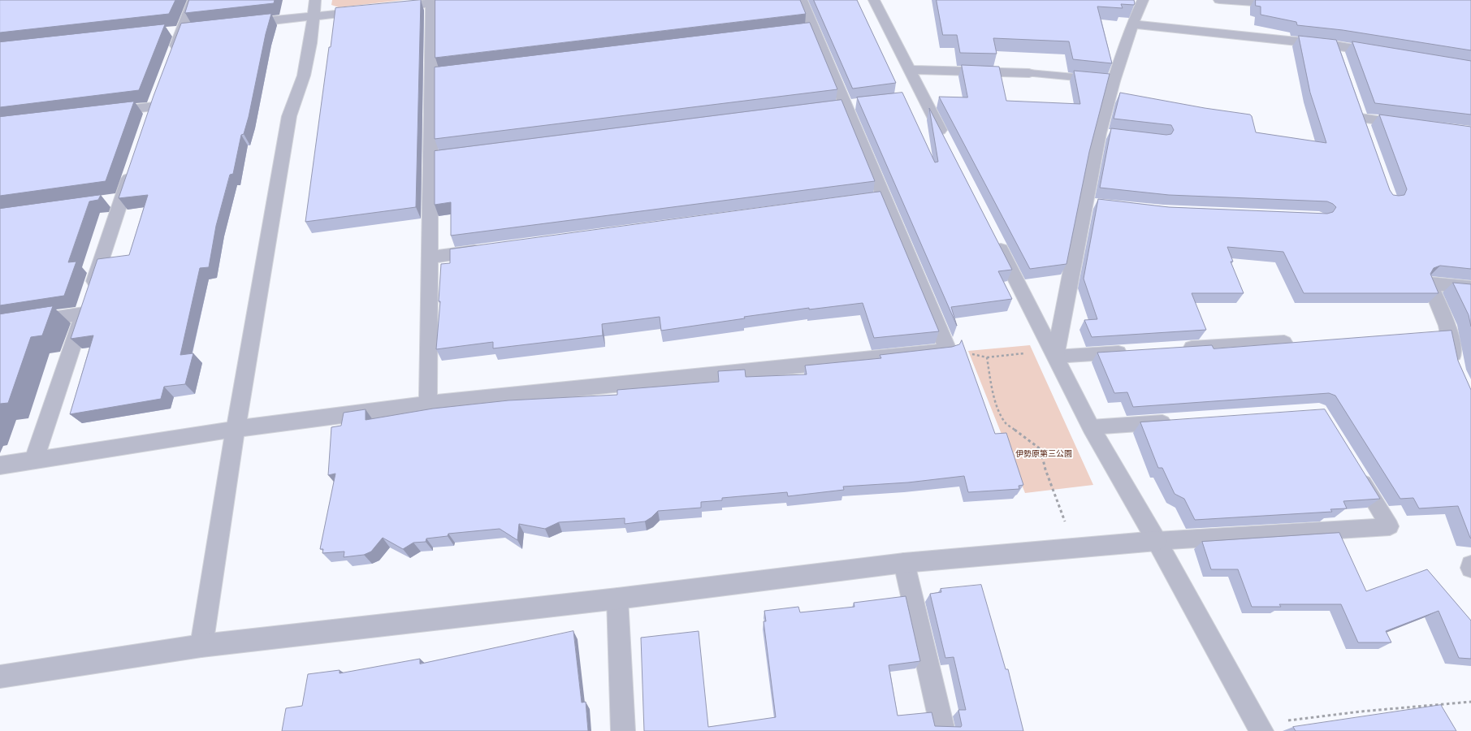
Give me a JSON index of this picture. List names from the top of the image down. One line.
{"parks":["伊勢原第三公園"]}
